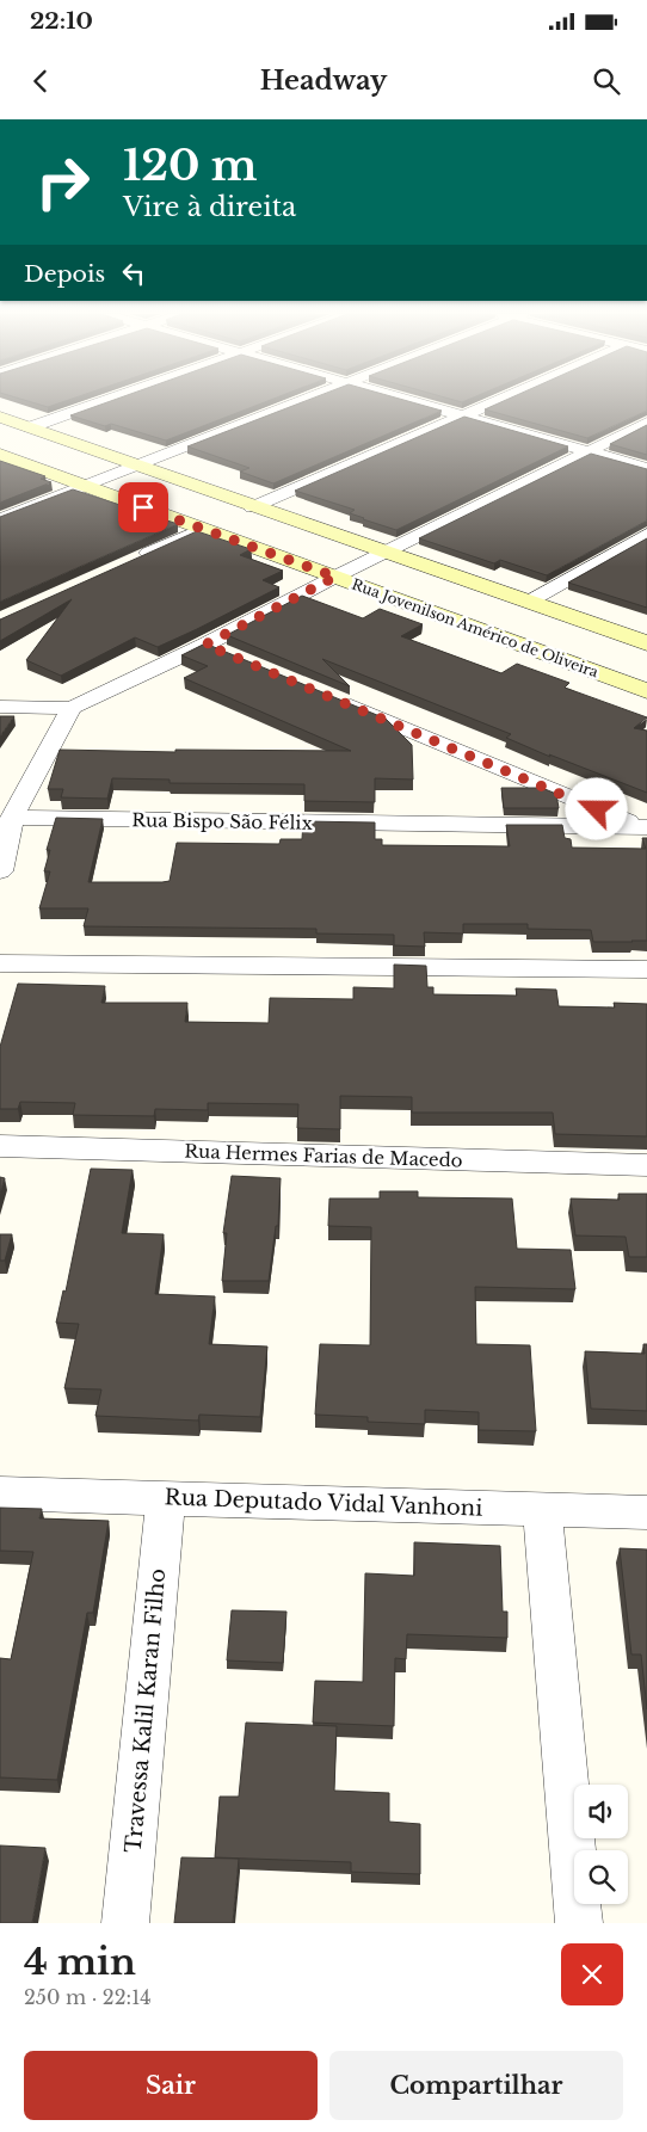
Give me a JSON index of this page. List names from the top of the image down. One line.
{"streets":{"main road":["Rua Jovenilson Américo de Oliveira"],"street":["Rua Bispo São Félix","Rua Hermes Farias de Macedo","Rua Deputado Vidal Vanhoni","Travessa Kalil Karan Filho"]},"crossings":[["Rua Deputado Vidal Vanhoni","Travessa Kalil Karan Filho"]],"page":{"status":"22:10","header":"Headway","turn":["120 m","Vire à direita"],"then":"Depois","heading":["4 min","250 m · 22:14"],"buttons":["Sair","Compartilhar"]}}
